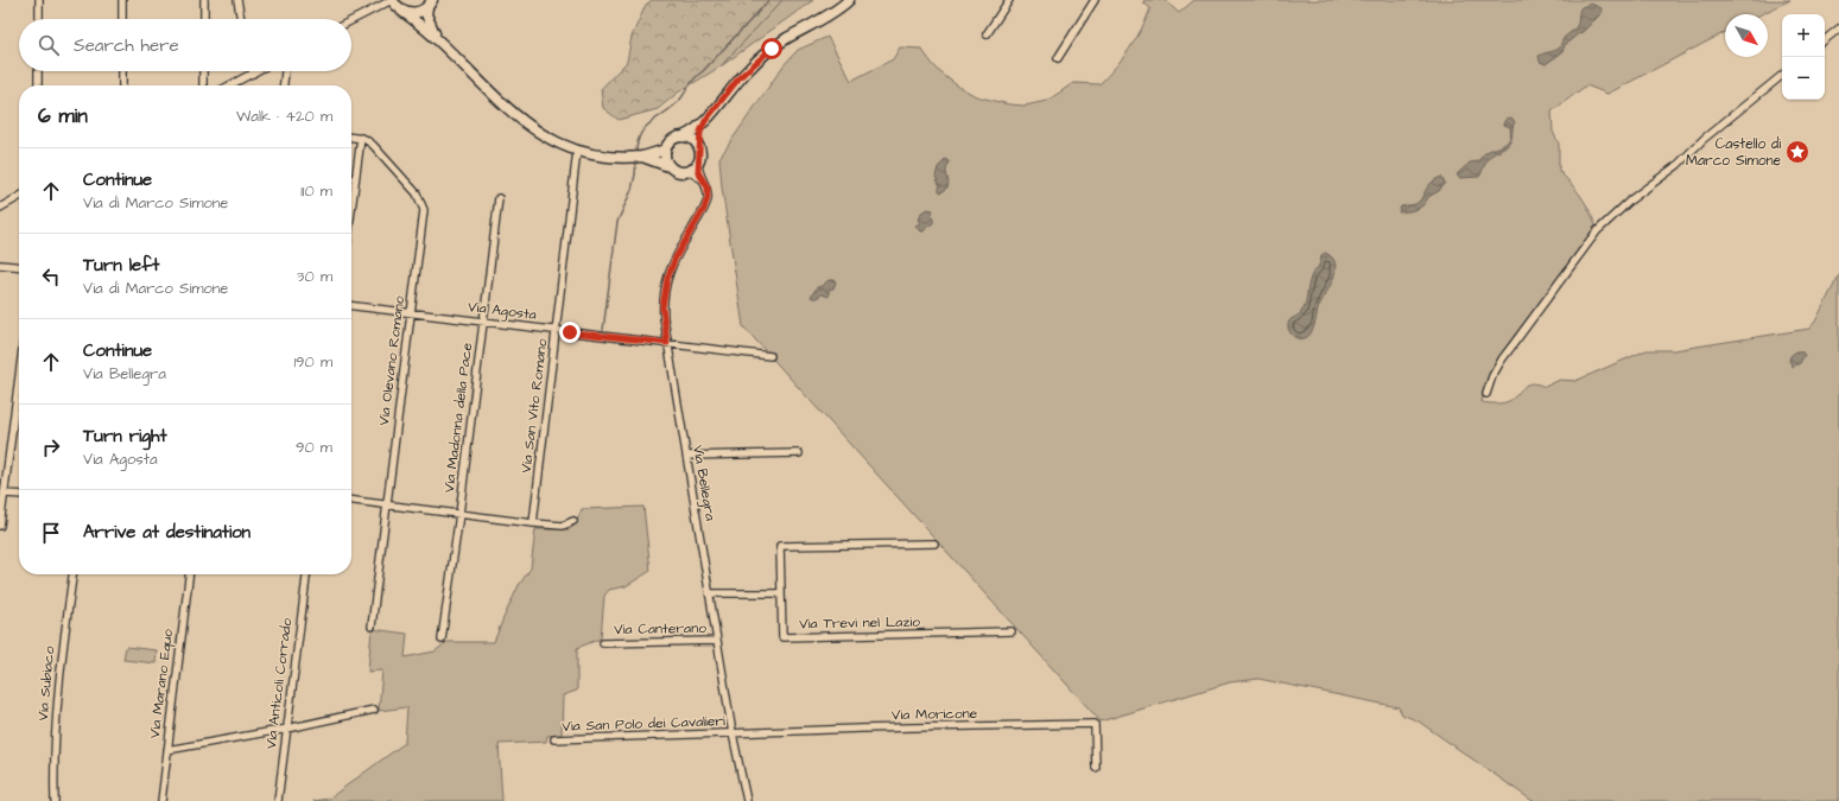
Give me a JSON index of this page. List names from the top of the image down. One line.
{"streets":{"street":["Via Agosta","Via Olevano Romano","Via San Vito Romano","Via Madonna della Pace","Via Bellegra","Via Trevi nel Lazio","Via Canterano","Via Subiaco","Via Marano Equo","Via Anticoli Corrado","Via Moricone","Via San Polo dei Cavalieri"]},"crossings":[["Via Agosta","Via Olevano Romano"],["Via Agosta","Via San Vito Romano"],["Via Agosta","Via Madonna della Pace"],["Via Agosta","Via Bellegra"],["Via Bellegra","Via Canterano"],["Via Bellegra","Via Moricone"],["Via Bellegra","Via San Polo dei Cavalieri"],["Via Moricone","Via San Polo dei Cavalieri"]],"places":{"place":["Castello di Marco Simone"]},"north":"bottom right","page":{"map_buttons":["+","−"],"search":"Search here","heading":["6 min","Walk · 420 m"],"list":[["Continue","Via di Marco Simone","110 m"],["Turn left","Via di Marco Simone","30 m"],["Continue","Via Bellegra","190 m"],["Turn right","Via Agosta","90 m"],"Arrive at destination"]}}
